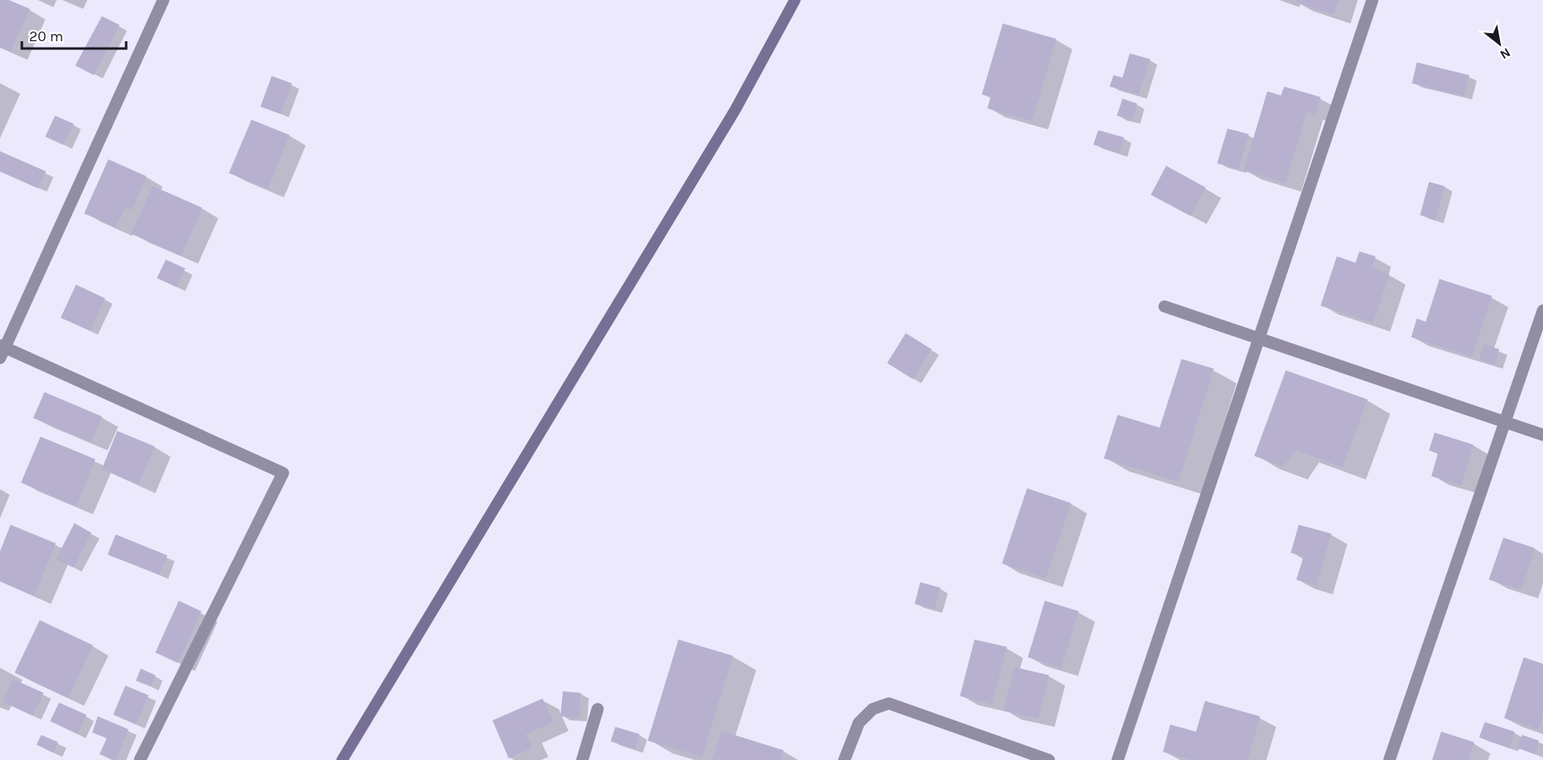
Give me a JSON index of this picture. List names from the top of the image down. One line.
{"scale_bar":"20 m","north":"bottom right"}
